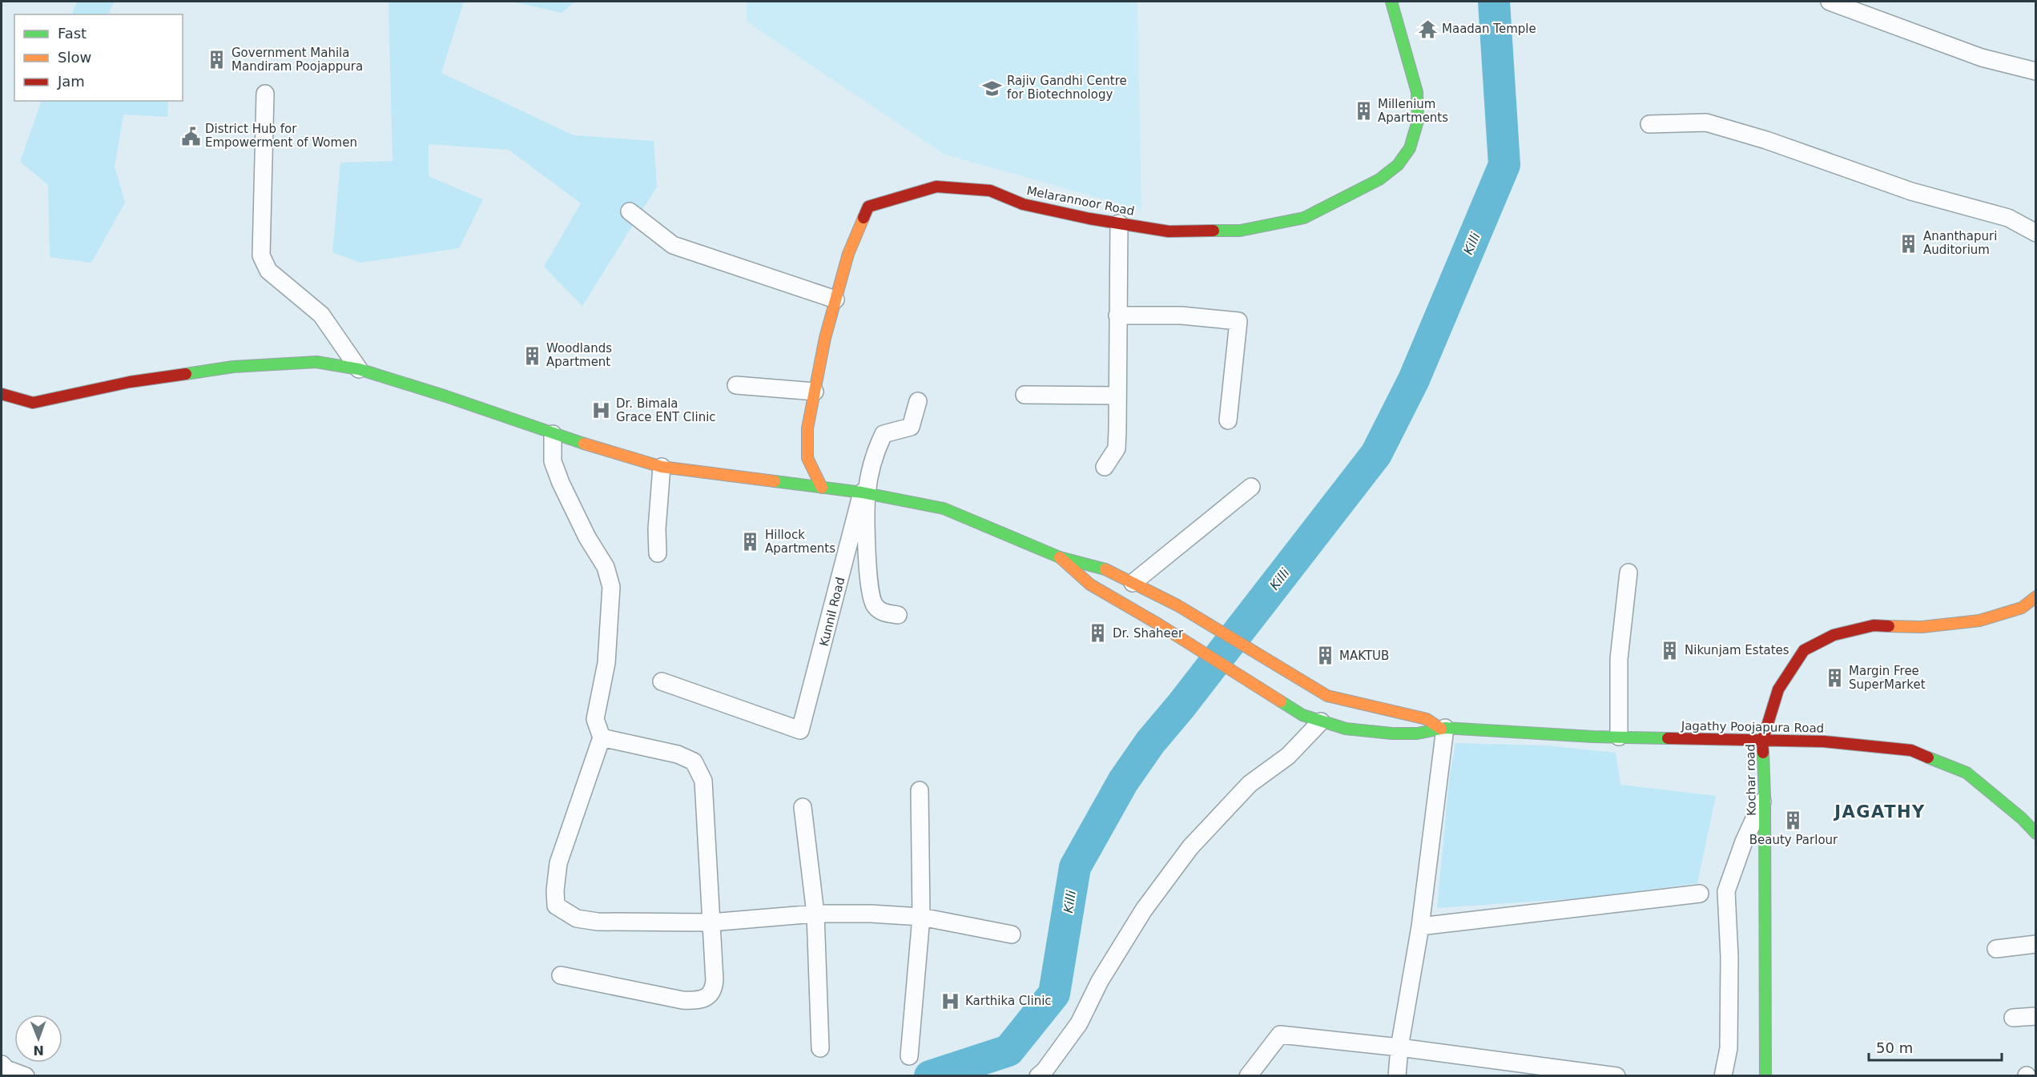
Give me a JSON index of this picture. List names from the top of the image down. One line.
{"streets":{"main road":["Melarannoor Road","Jagathy Poojapura Road","Kochar road"],"street":["Kunnil Road"]},"crossings":[["Jagathy Poojapura Road","Kochar road"]],"districts":["JAGATHY"],"water":["Killi"],"places":{"temple":["Maadan Temple"],"building":["Government Mahila Mandiram Poojappura","Millenium Apartments","Ananthapuri Auditorium","Woodlands Apartment","Hillock Apartments","Dr. Shaheer","Nikunjam Estates","MAKTUB","Margin Free SuperMarket","Beauty Parlour"],"school or university":["Rajiv Gandhi Centre for Biotechnology"],"public building":["District Hub for Empowerment of Women"],"hospital":["Dr. Bimala Grace ENT Clinic","Karthika Clinic"]},"legend":["Fast","Slow","Jam"],"scale_bar":"50 m","north":"bottom"}
